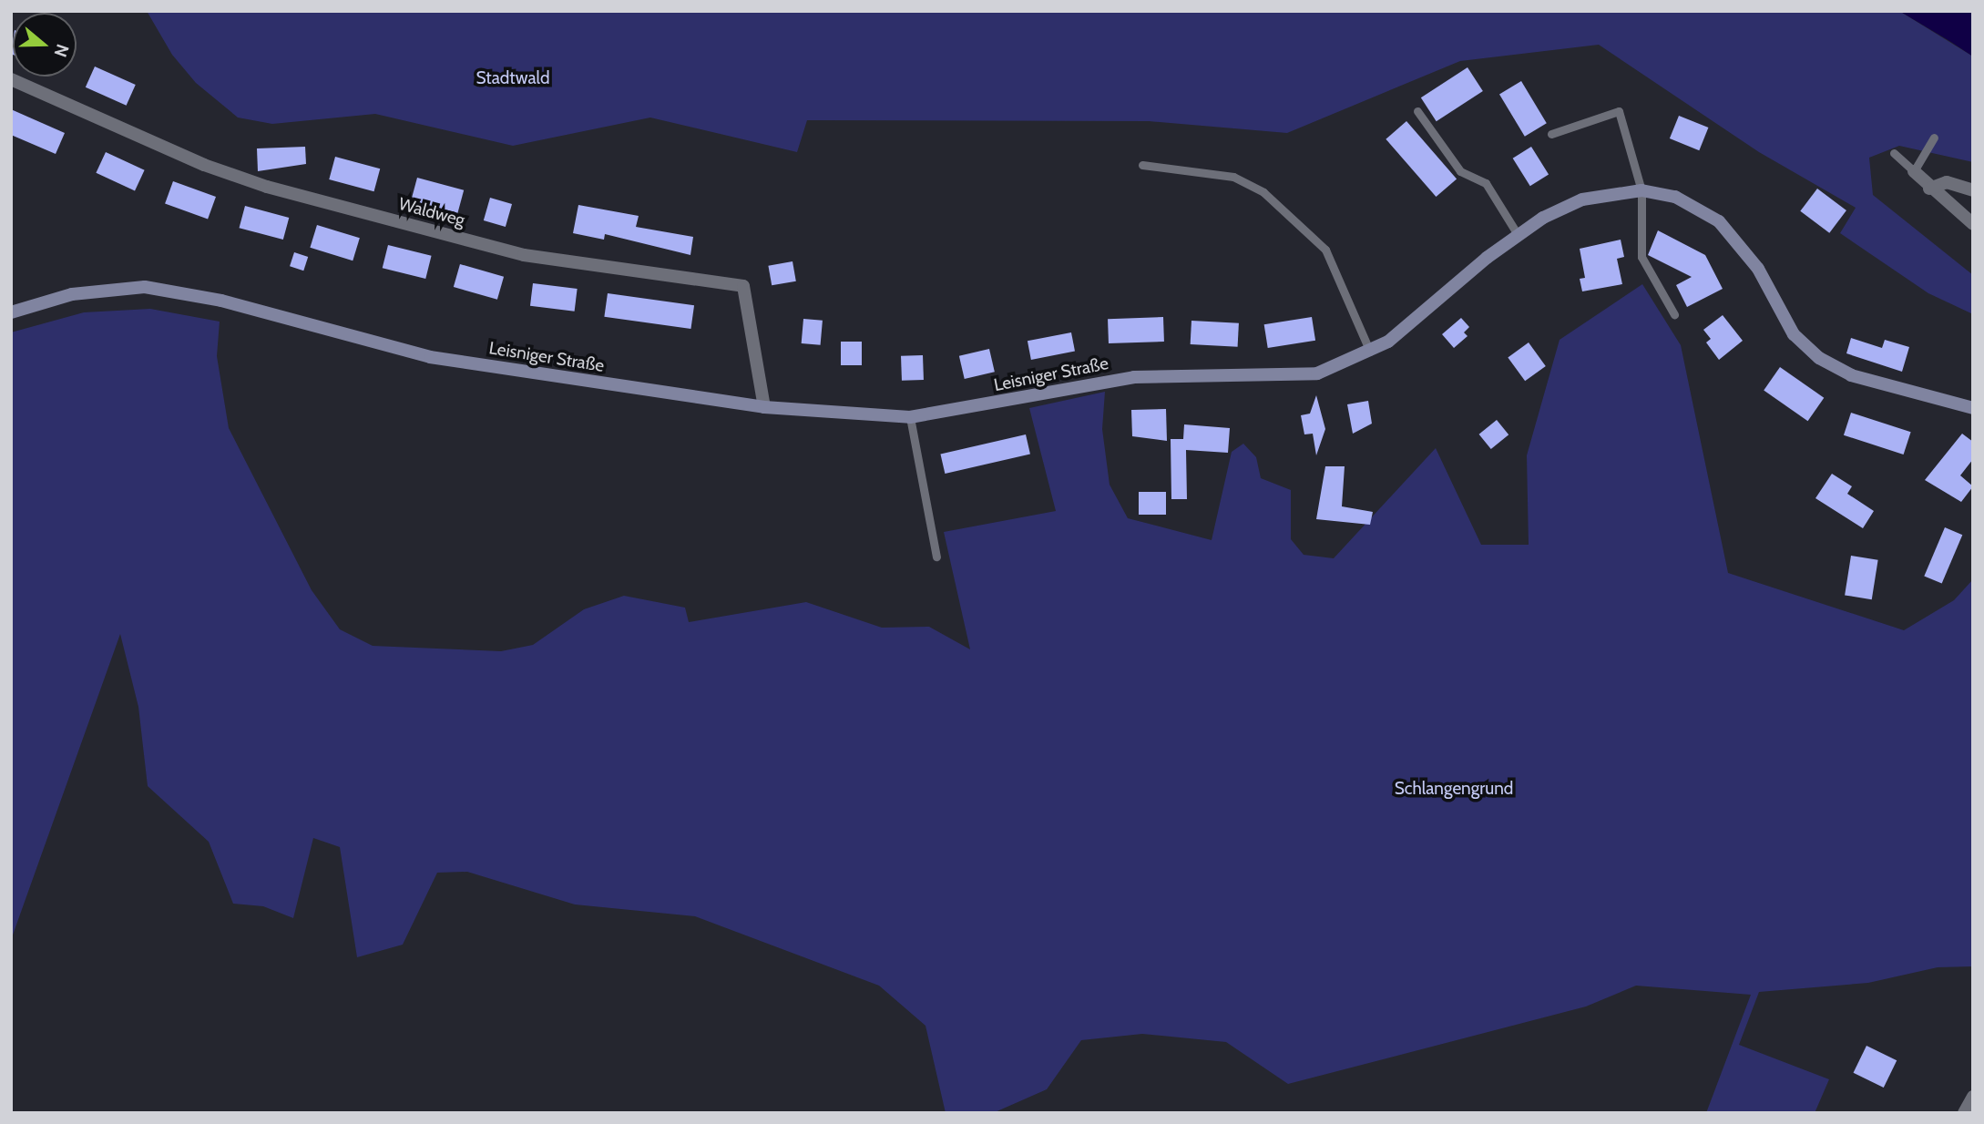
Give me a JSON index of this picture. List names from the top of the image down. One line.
{"streets":{"main road":["Leisniger Straße"],"street":["Waldweg"]},"crossings":[["Waldweg","Leisniger Straße"]],"parks":["Stadtwald","Schlangengrund"],"north":"right"}
